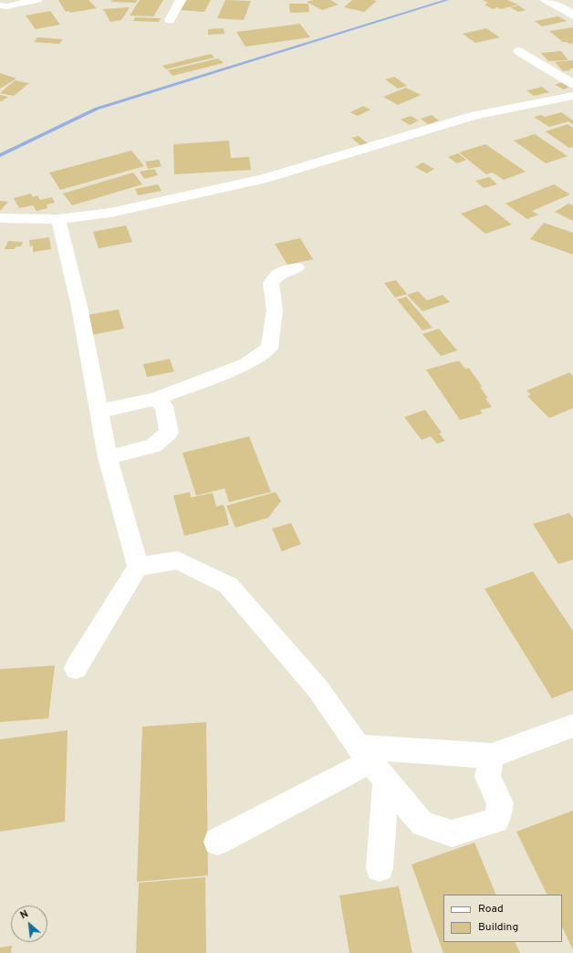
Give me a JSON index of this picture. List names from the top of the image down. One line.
{"legend":["Road","Building"],"north":"top left"}
